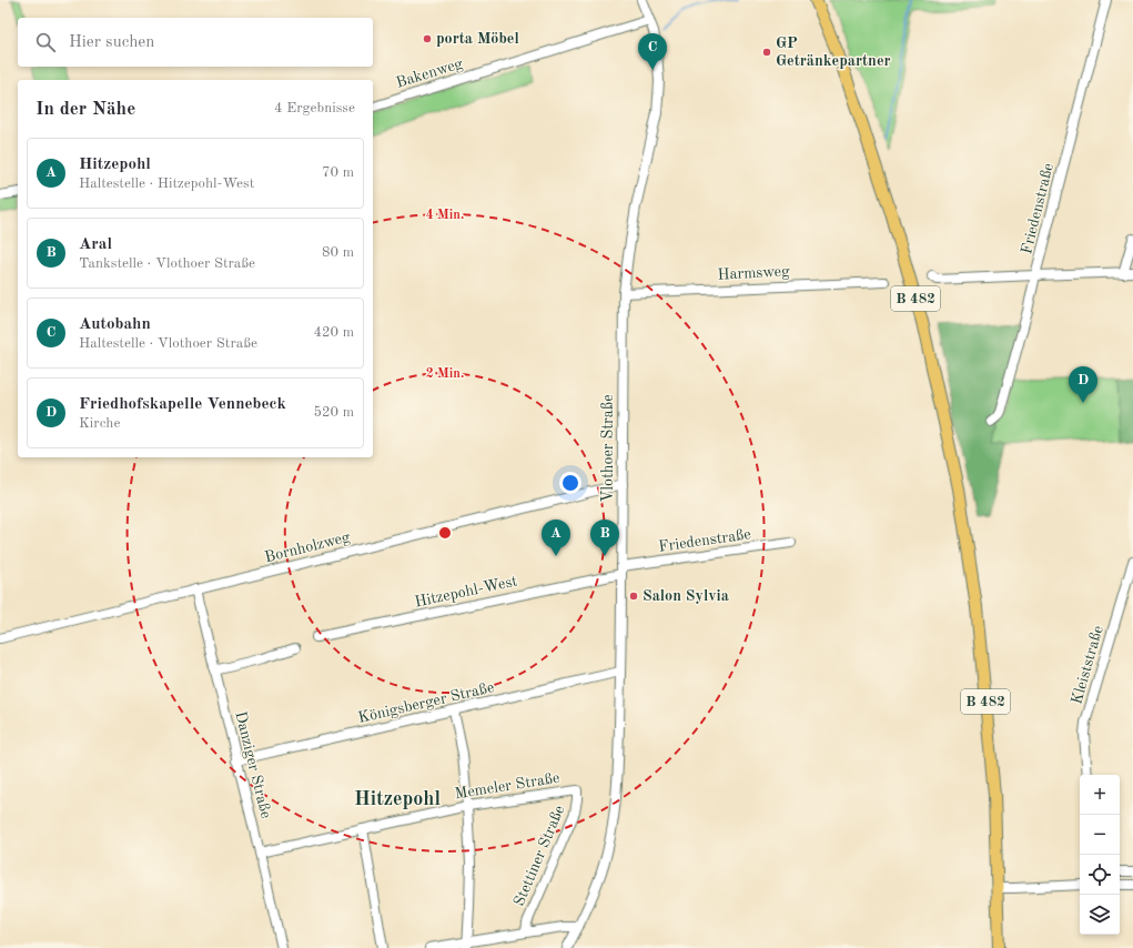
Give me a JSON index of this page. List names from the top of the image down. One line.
{"streets":{"main road":["B 482"],"street":["Bakenweg","Friedenstraße","Harmsweg","Vlothoer Straße","Bornholzweg","Hitzepohl-West","Kleiststraße","Königsberger Straße","Danziger Straße","Memeler Straße","Stettiner Straße"]},"crossings":[["Bakenweg","Vlothoer Straße"],["Friedenstraße","Vlothoer Straße"],["Friedenstraße","Hitzepohl-West"],["Harmsweg","Vlothoer Straße"],["Vlothoer Straße","Bornholzweg"],["Vlothoer Straße","Hitzepohl-West"],["Vlothoer Straße","Königsberger Straße"],["Bornholzweg","Danziger Straße"],["Königsberger Straße","Danziger Straße"],["Danziger Straße","Memeler Straße"],["Memeler Straße","Stettiner Straße"]],"districts":["Hitzepohl"],"places":["porta Möbel","GP Getränkepartner","Salon Sylvia"],"page":{"search":"Hier suchen","pins":["C","D","A","B"],"heading":["In der Nähe","4 Ergebnisse"],"list":[{"mark":"A","name":"Hitzepohl","note":"Haltestelle · Hitzepohl-West","value":"70 m"},{"mark":"B","name":"Aral","note":"Tankstelle · Vlothoer Straße","value":"80 m"},{"mark":"C","name":"Autobahn","note":"Haltestelle · Vlothoer Straße","value":"420 m"},{"mark":"D","name":"Friedhofskapelle Vennebeck","note":"Kirche","value":"520 m"}],"map_buttons":["+","−"]},"rings":["4 Min.","2 Min."]}
